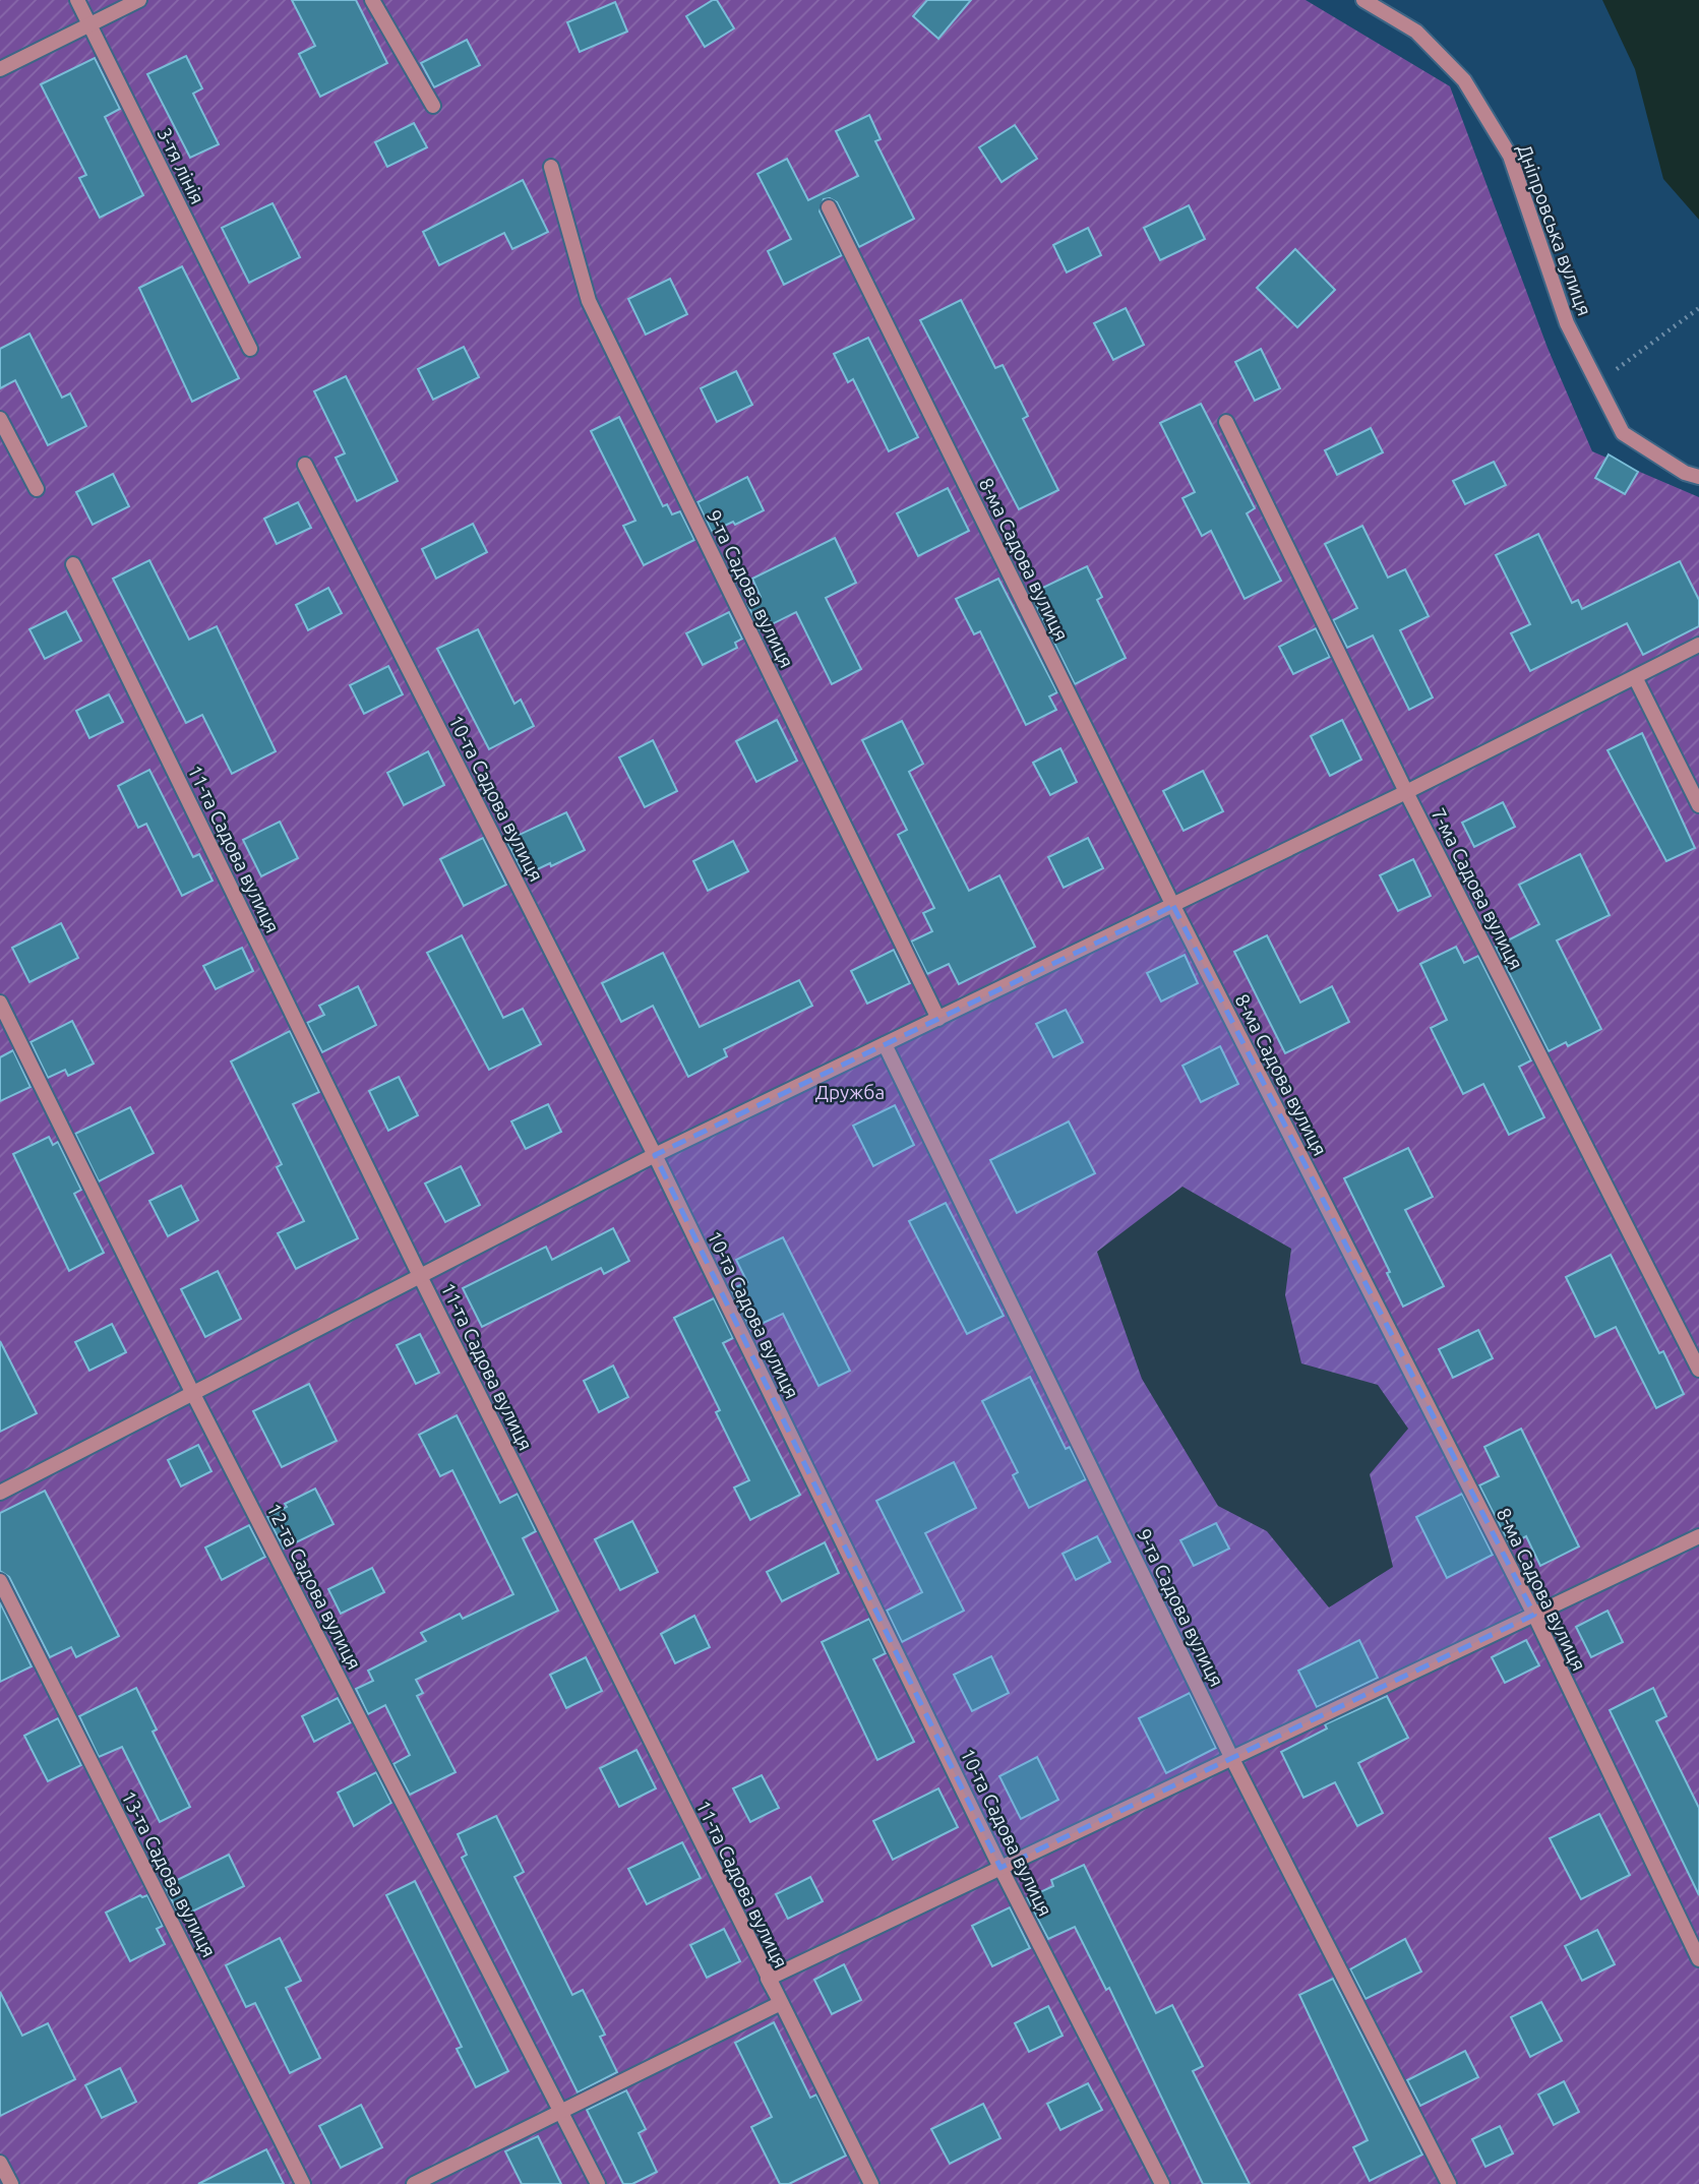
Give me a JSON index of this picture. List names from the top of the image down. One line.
{"streets":{"street":["3-тя лінія","Дніпровська вулиця","8-ма Садова вулиця","9-та Садова вулиця","10-та Садова вулиця","11-та Садова вулиця","7-ма Садова вулиця","12-та Садова вулиця","13-та Садова вулиця"]},"parks":["Дружба"]}
